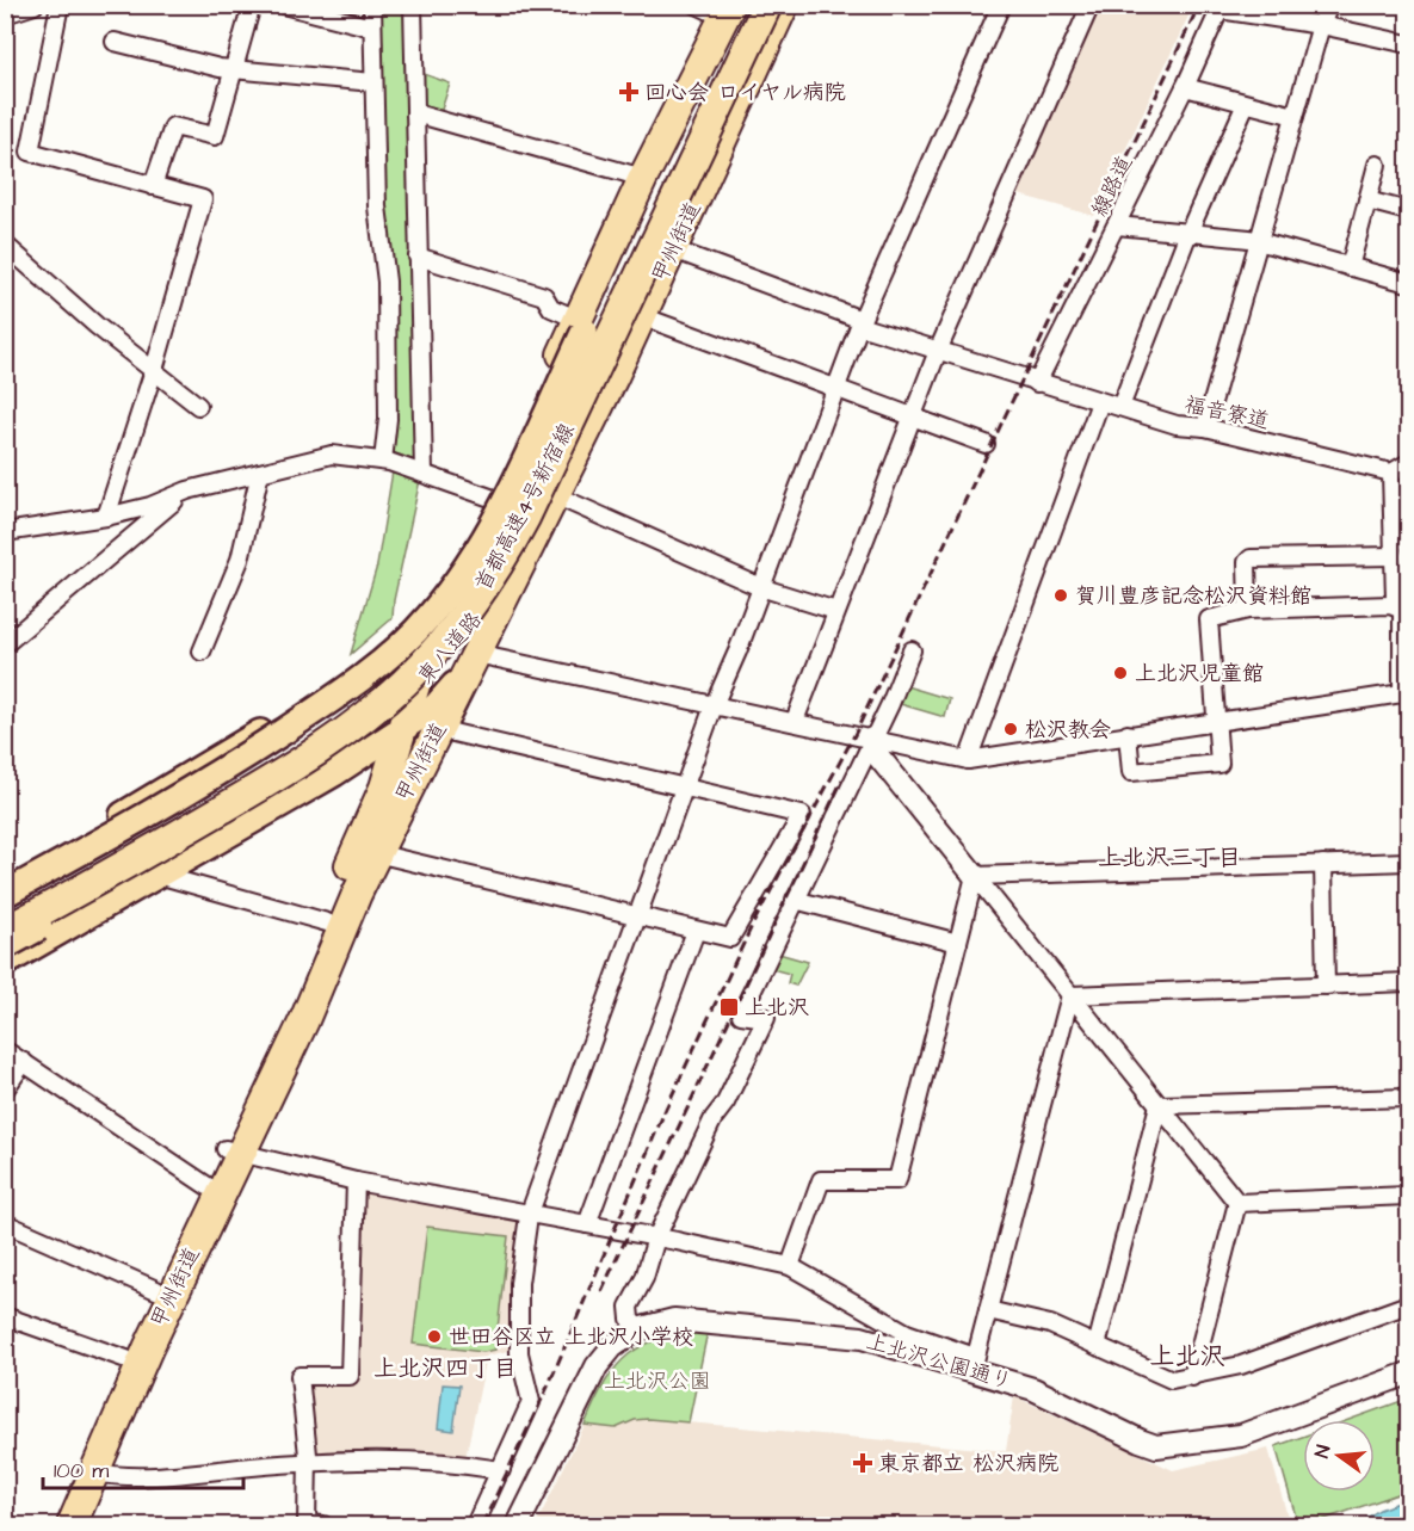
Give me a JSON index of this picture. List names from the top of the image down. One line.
{"streets":{"highway":["甲州街道","首都高速4号新宿線"],"main road":["東八道路"],"street":["線路道","福音寮道","上北沢公園通り"]},"crossings":[["線路道","福音寮道"],["甲州街道","福音寮道"],["甲州街道","首都高速4号新宿線"],["甲州街道","東八道路"]],"districts":["上北沢三丁目","上北沢","上北沢四丁目"],"parks":["上北沢公園"],"places":{"health":["回心会 ロイヤル病院","東京都立 松沢病院"],"other":["賀川豊彦記念松沢資料館","上北沢児童館","松沢教会","世田谷区立 上北沢小学校"],"transit":["上北沢"]},"scale_bar":"100 m","north":"left"}
